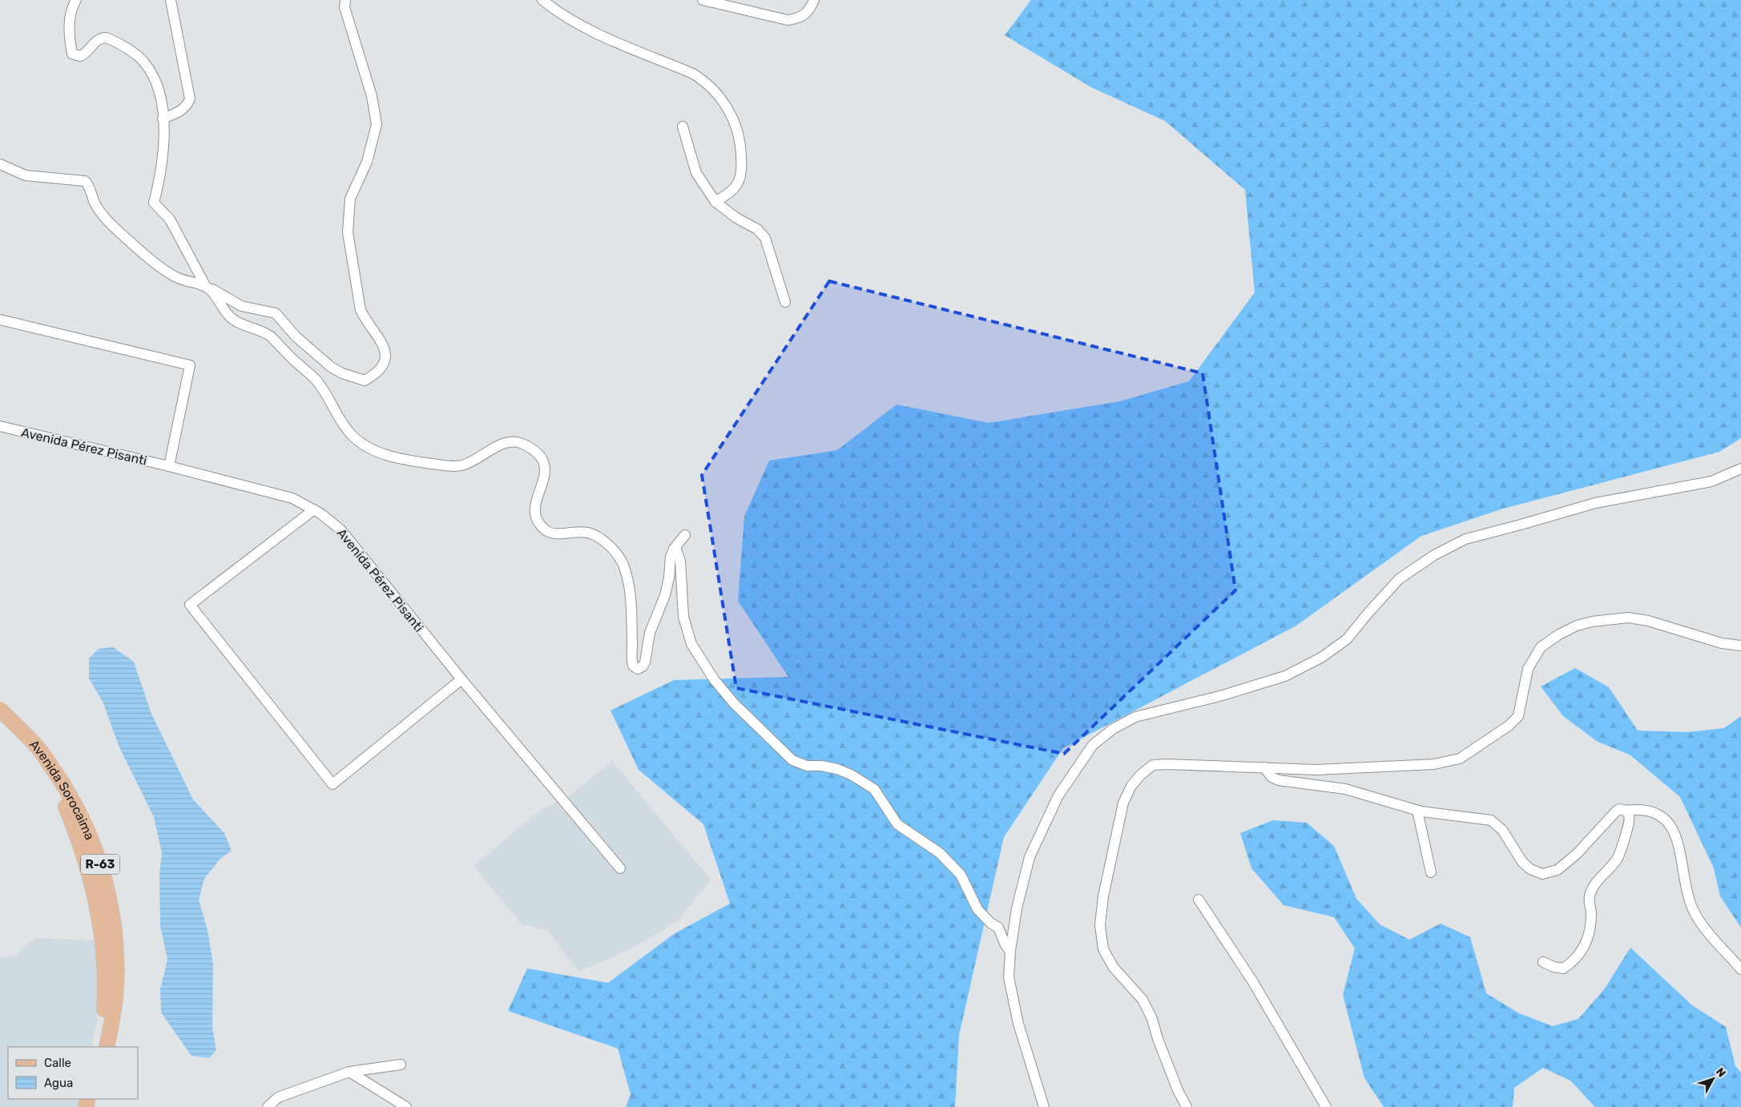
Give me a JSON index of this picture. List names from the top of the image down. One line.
{"streets":{"main road":["Avenida Sorocaima","R-63"],"street":["Avenida Pérez Pisanti"]},"legend":["Calle","Agua"],"north":"top right"}
